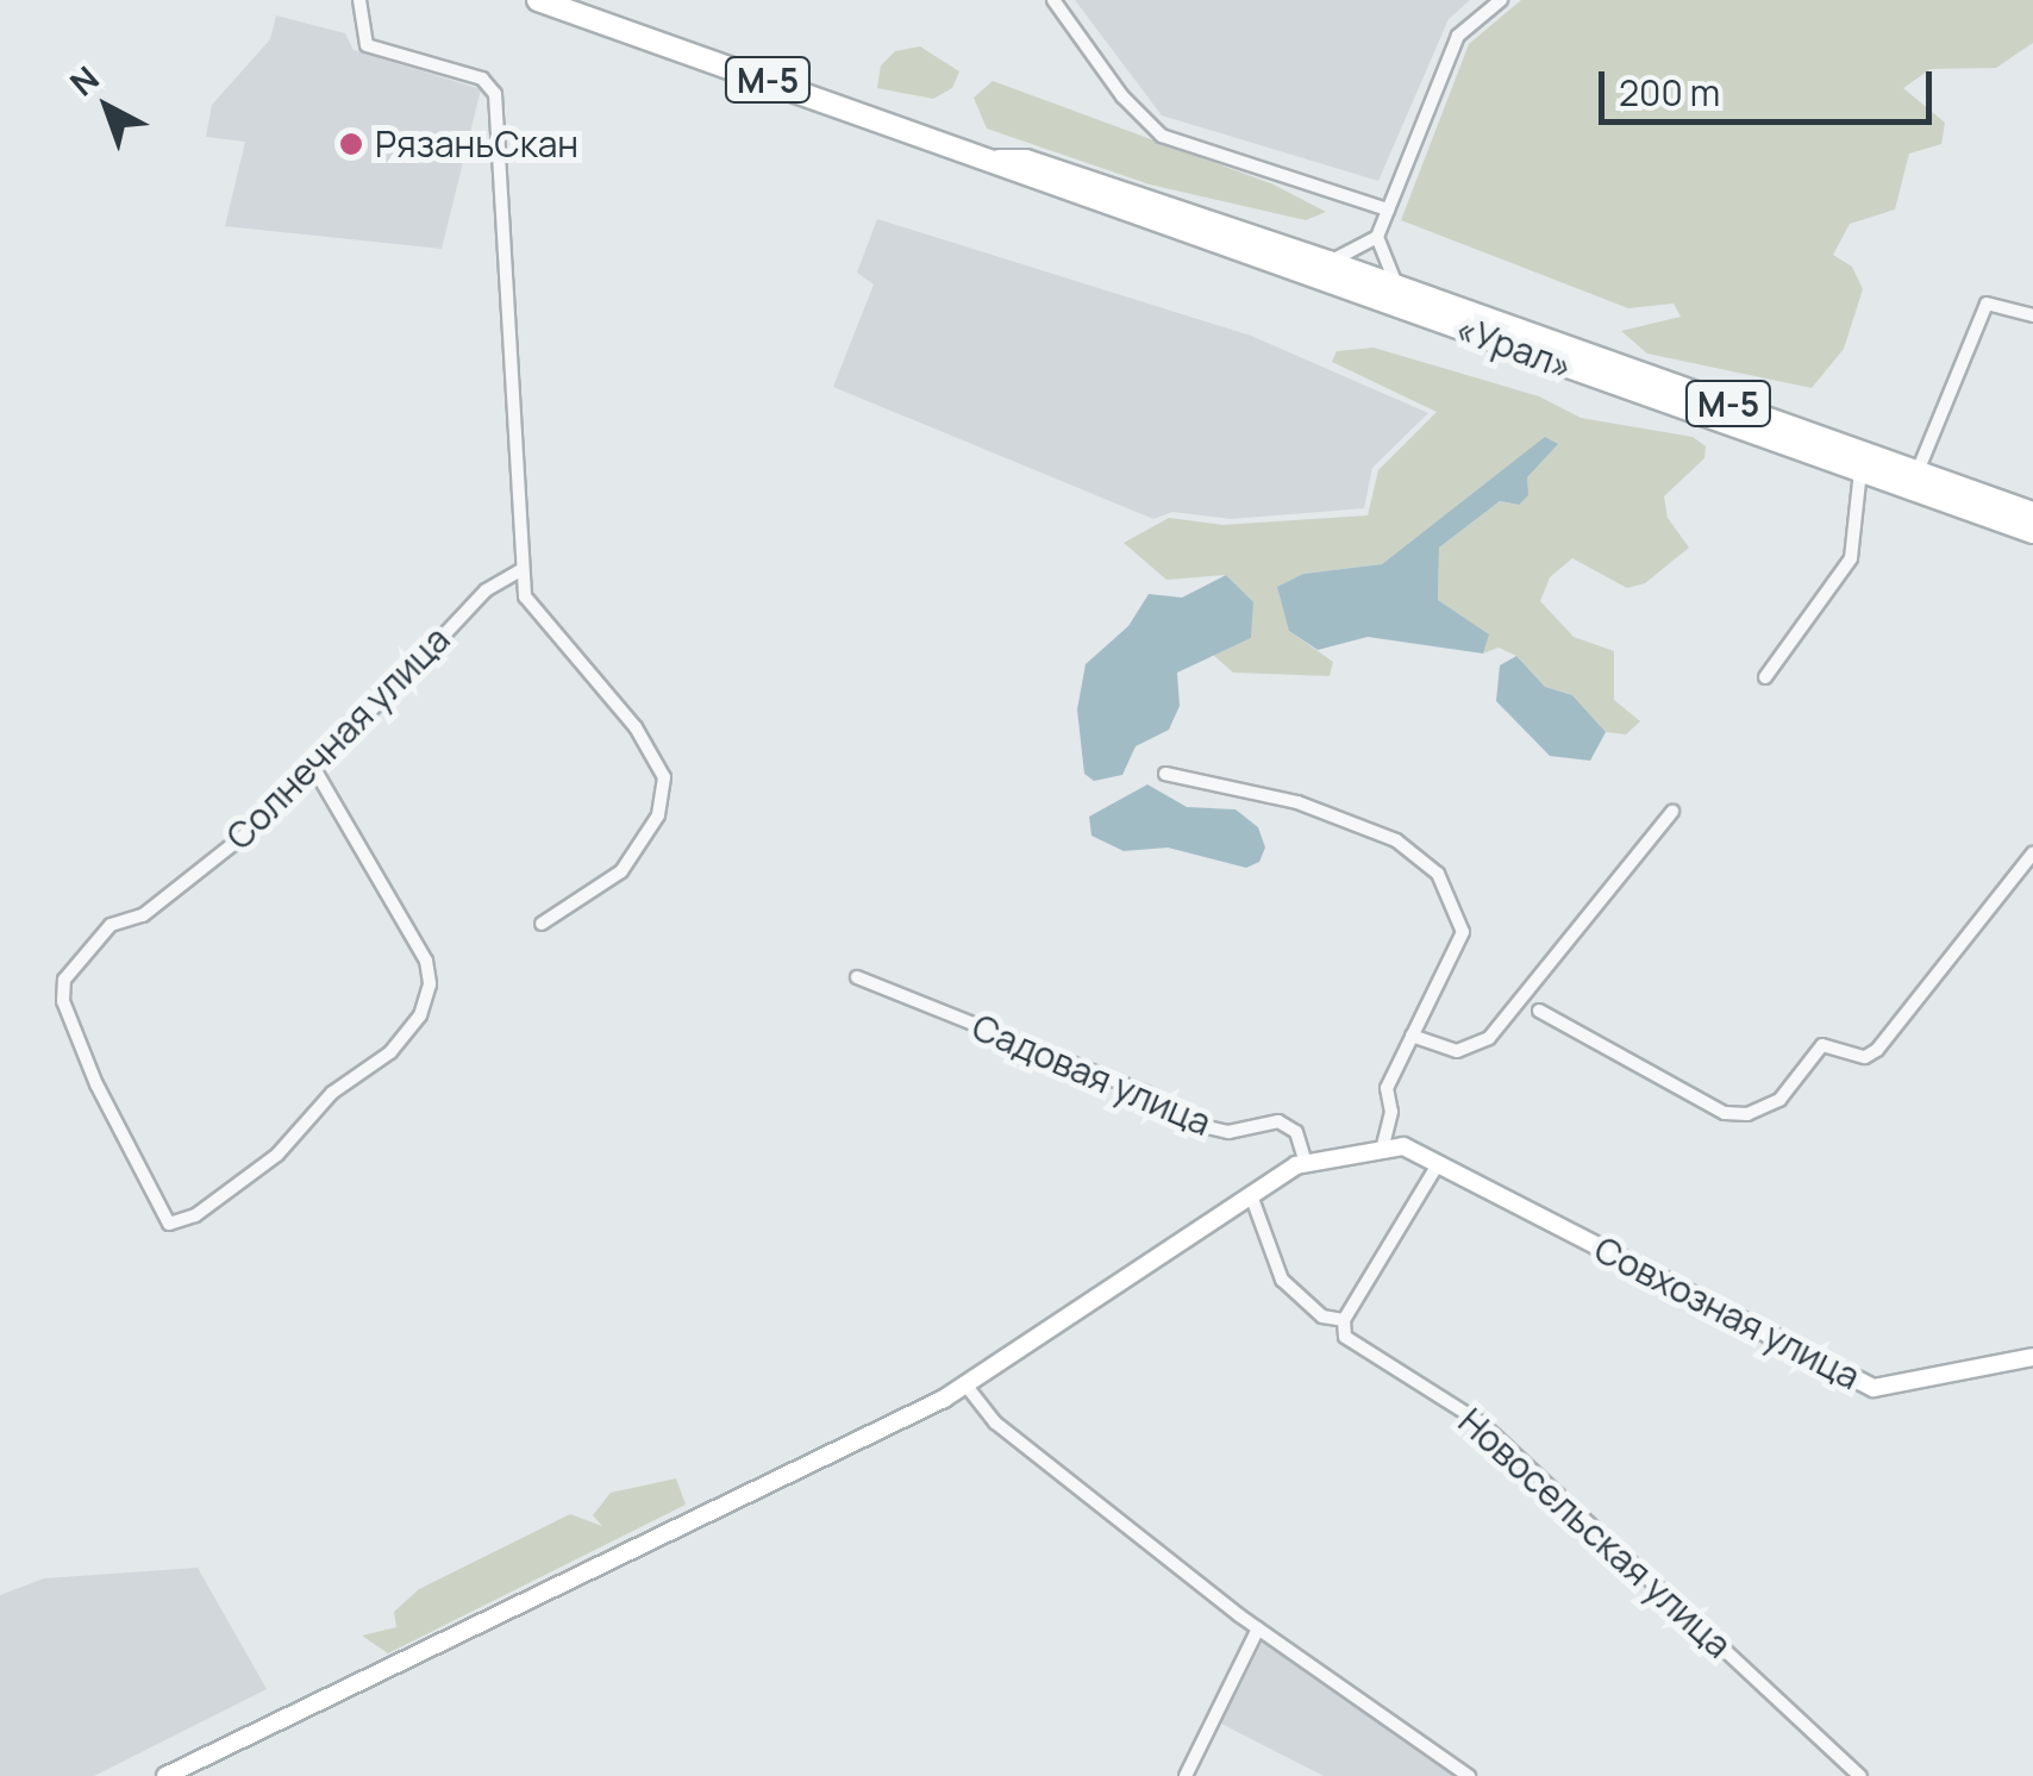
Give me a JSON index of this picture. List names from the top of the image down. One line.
{"streets":{"highway":["М-5","«Урал»"],"street":["Солнечная улица","Садовая улица","Совхозная улица","Новосельская улица"]},"places":["РязаньСкан"],"scale_bar":"200 m","north":"top left"}
